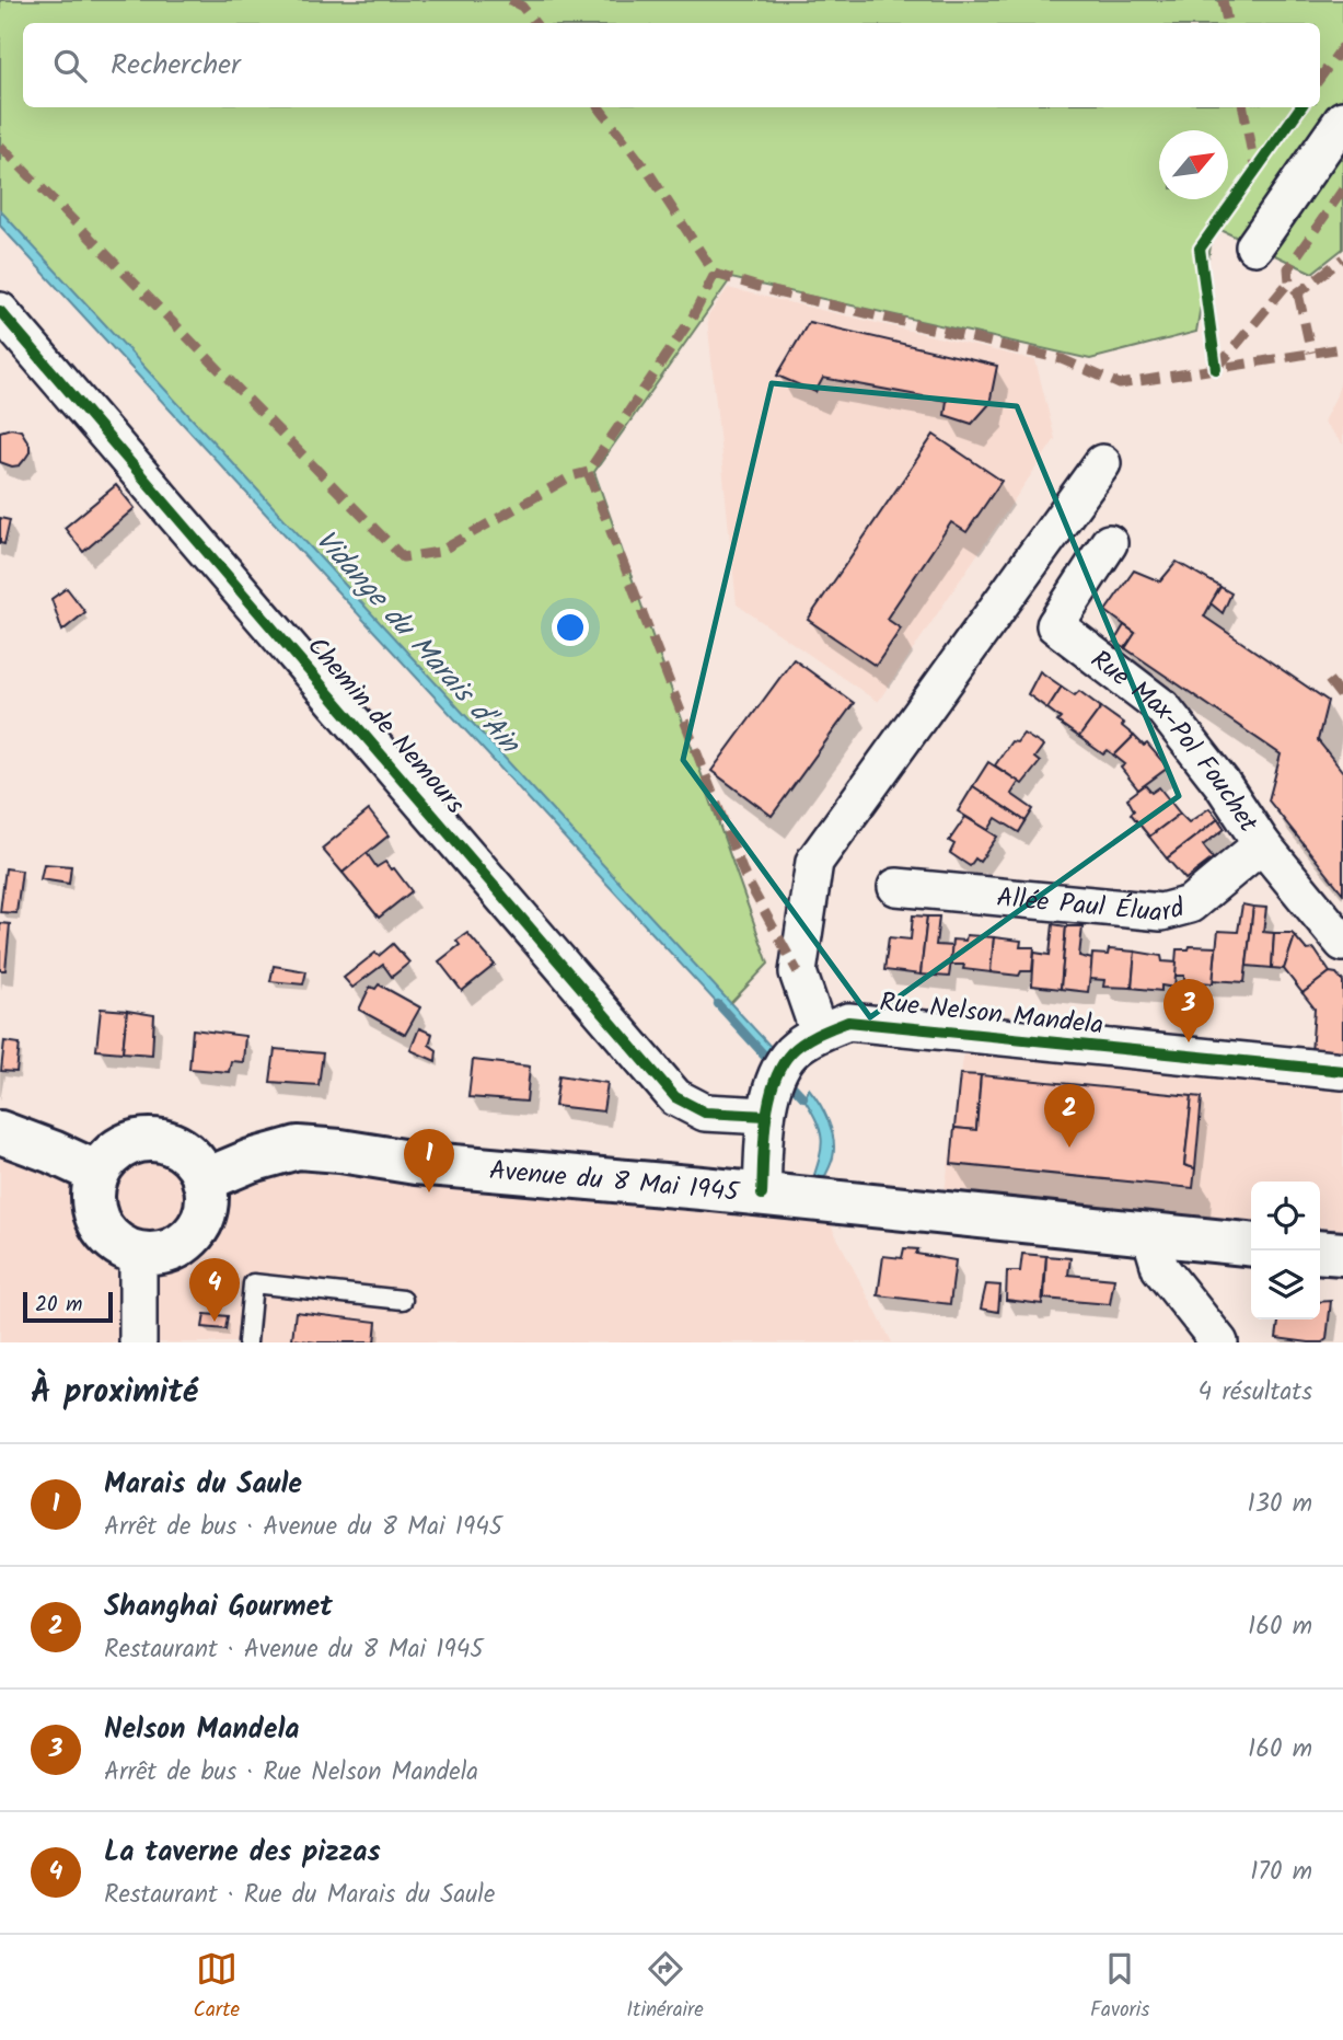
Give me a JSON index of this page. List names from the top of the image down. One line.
{"streets":{"main road":["Avenue du 8 Mai 1945"],"street":["Chemin de Nemours","Rue Max-Pol Fouchet","Allée Paul Éluard","Rue Nelson Mandela"]},"crossings":[["Chemin de Nemours","Rue Nelson Mandela"],["Rue Max-Pol Fouchet","Allée Paul Éluard"],["Rue Nelson Mandela","Avenue du 8 Mai 1945"]],"water":["Vidange du Marais d'Ain"],"scale_bar":"20 m","north":"top right","page":{"search":"Rechercher","pins":["3","2","1","4"],"scale":"20 m","heading":["À proximité","4 résultats"],"list":[{"mark":"1","name":"Marais du Saule","note":"Arrêt de bus · Avenue du 8 Mai 1945","value":"130 m"},{"mark":"2","name":"Shanghai Gourmet","note":"Restaurant · Avenue du 8 Mai 1945","value":"160 m"},{"mark":"3","name":"Nelson Mandela","note":"Arrêt de bus · Rue Nelson Mandela","value":"160 m"},{"mark":"4","name":"La taverne des pizzas","note":"Restaurant · Rue du Marais du Saule","value":"170 m"}],"nav":["Carte","Itinéraire","Favoris"]}}
